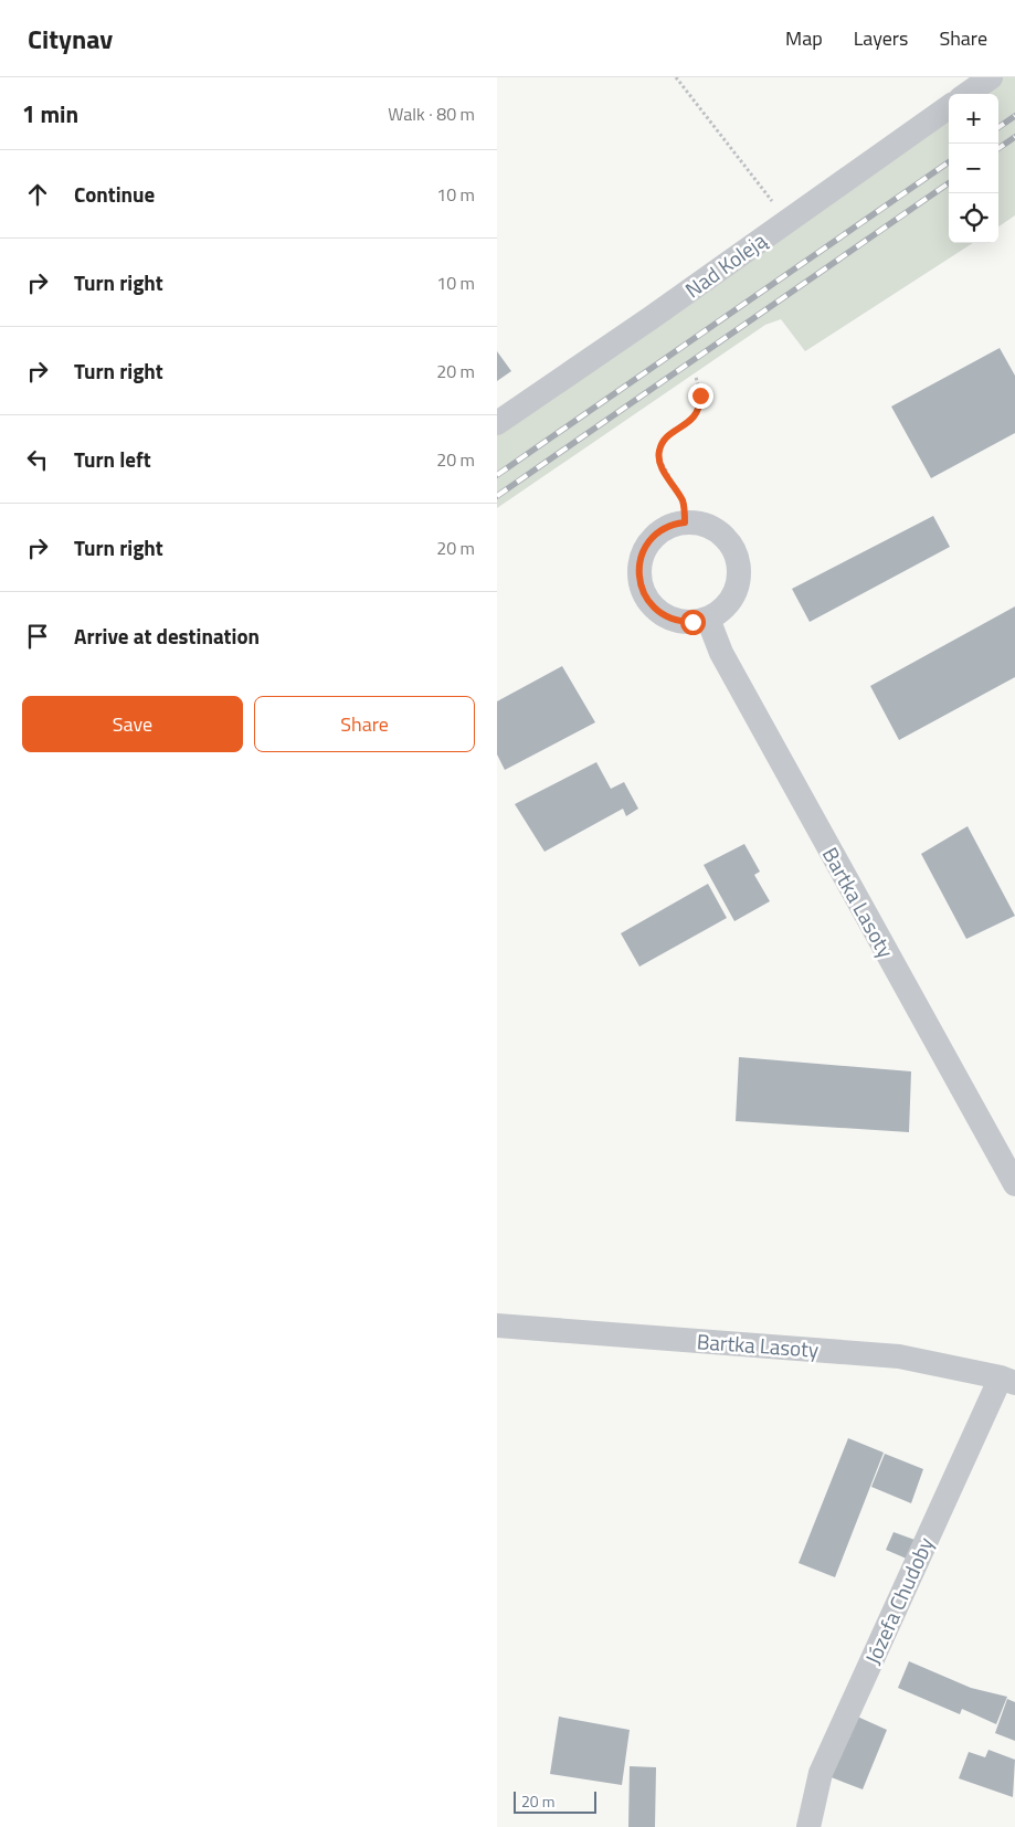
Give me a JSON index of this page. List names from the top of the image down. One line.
{"streets":{"street":["Nad Koleją","Bartka Lasoty","Józefa Chudoby"]},"crossings":[["Bartka Lasoty","Józefa Chudoby"]],"scale_bar":"20 m","page":{"header":"Citynav","nav":["Map","Layers","Share"],"heading":["1 min","Walk · 80 m"],"map_buttons":["+","−"],"list":[["Continue","10 m"],["Turn right","10 m"],["Turn right","20 m"],["Turn left","20 m"],["Turn right","20 m"],"Arrive at destination"],"buttons":["Save","Share"],"scale":"20 m"}}
